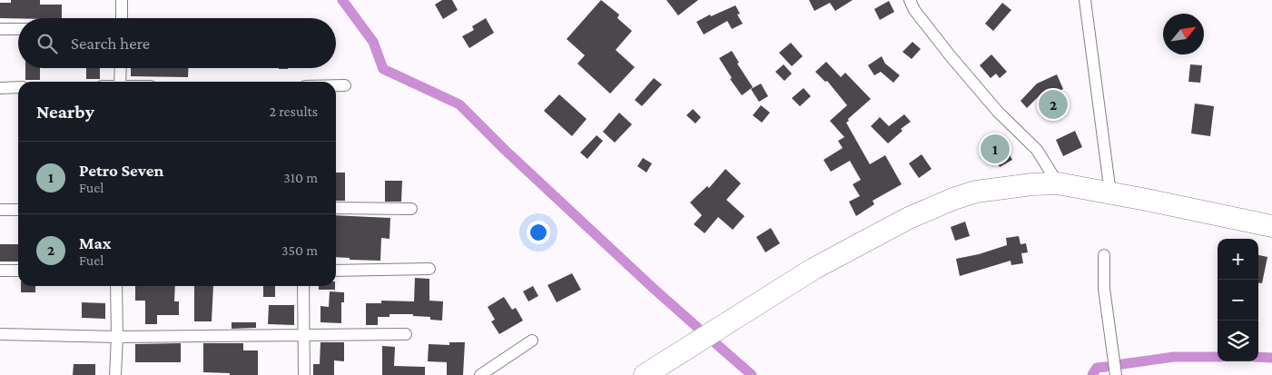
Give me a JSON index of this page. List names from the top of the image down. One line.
{"north":"top right","page":{"search":"Search here","heading":["Nearby","2 results"],"pins":["2","1"],"list":[{"mark":"1","name":"Petro Seven","note":"Fuel","value":"310 m"},{"mark":"2","name":"Max","note":"Fuel","value":"350 m"}],"map_buttons":["+","−"]}}
